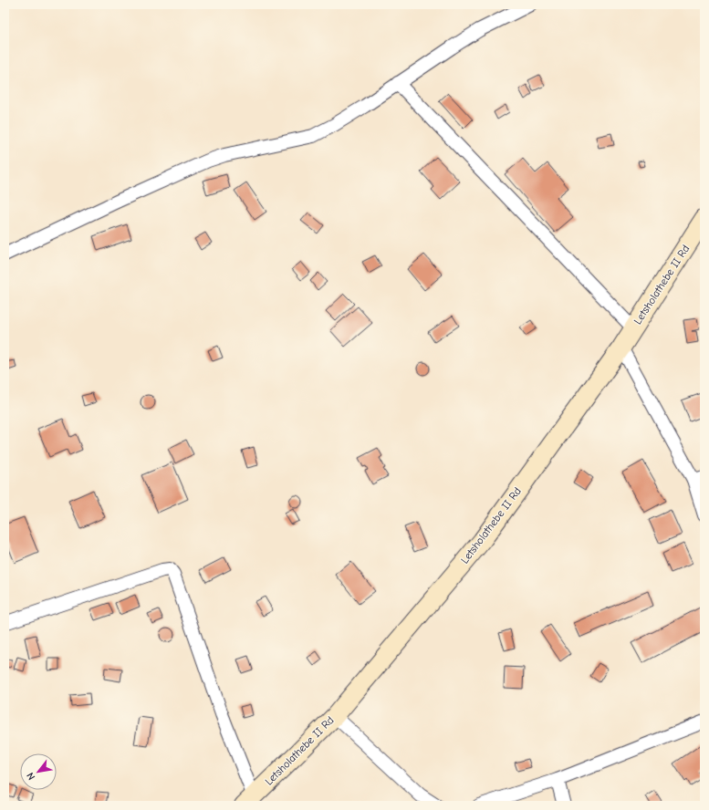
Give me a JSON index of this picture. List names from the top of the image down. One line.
{"streets":{"street":["Letsholathebe II Rd"]},"north":"bottom left"}
